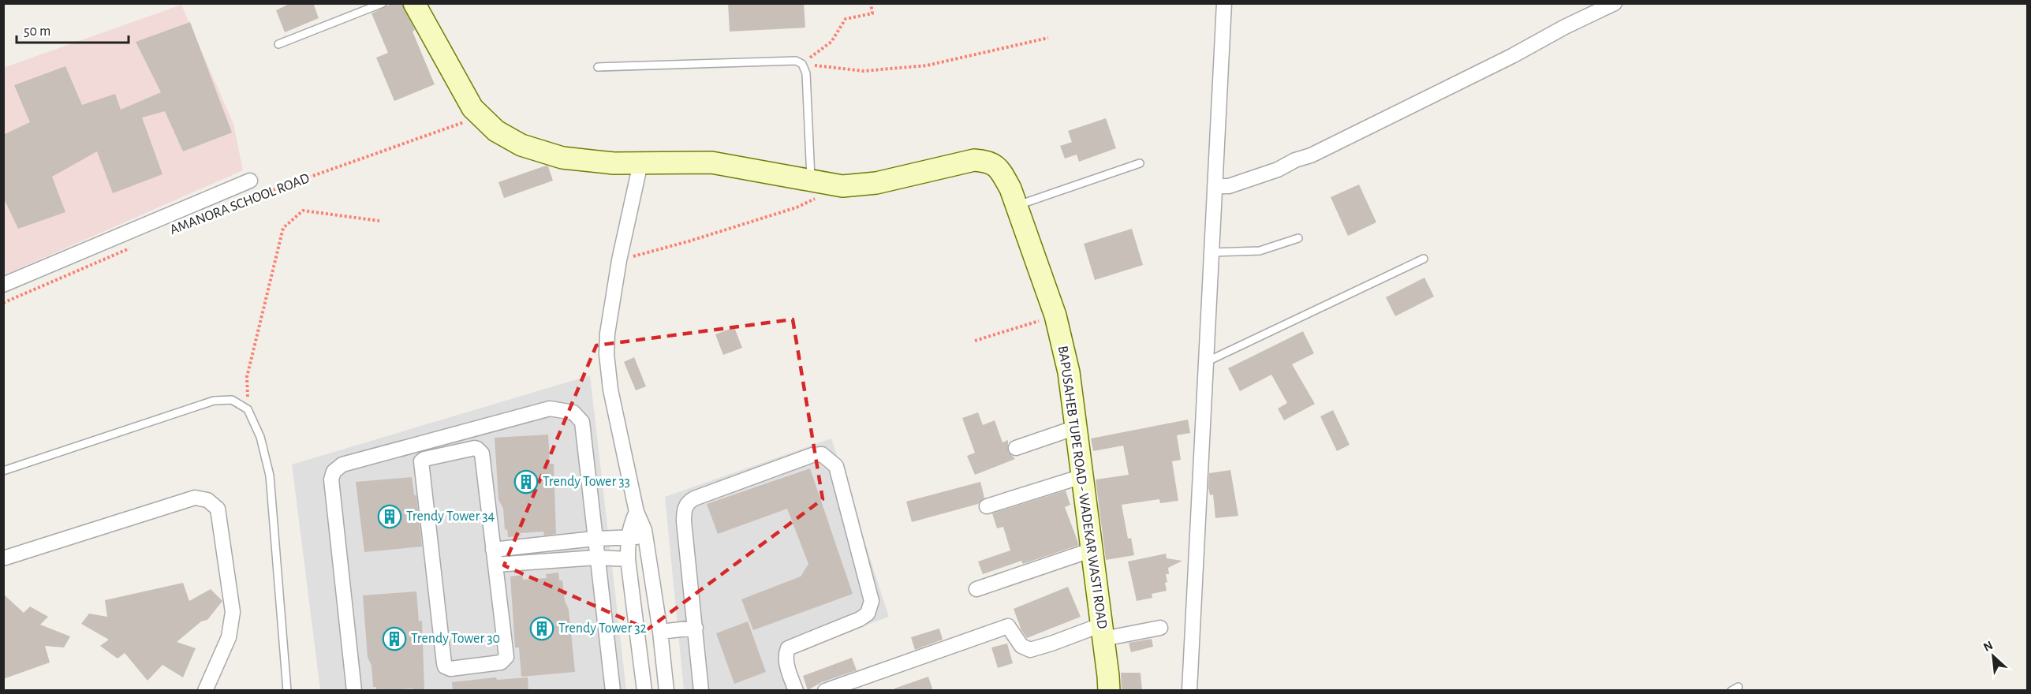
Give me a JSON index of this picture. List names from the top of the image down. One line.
{"streets":{"street":["AMANORA SCHOOL ROAD","BAPUSAHEB TUPE ROAD - WADEKAR WASTI ROAD"]},"crossings":[["AMANORA SCHOOL ROAD","BAPUSAHEB TUPE ROAD - WADEKAR WASTI ROAD"]],"places":{"building":["Trendy Tower 33","Trendy Tower 34","Trendy Tower 32","Trendy Tower 30"]},"scale_bar":"50 m","north":"top left"}
